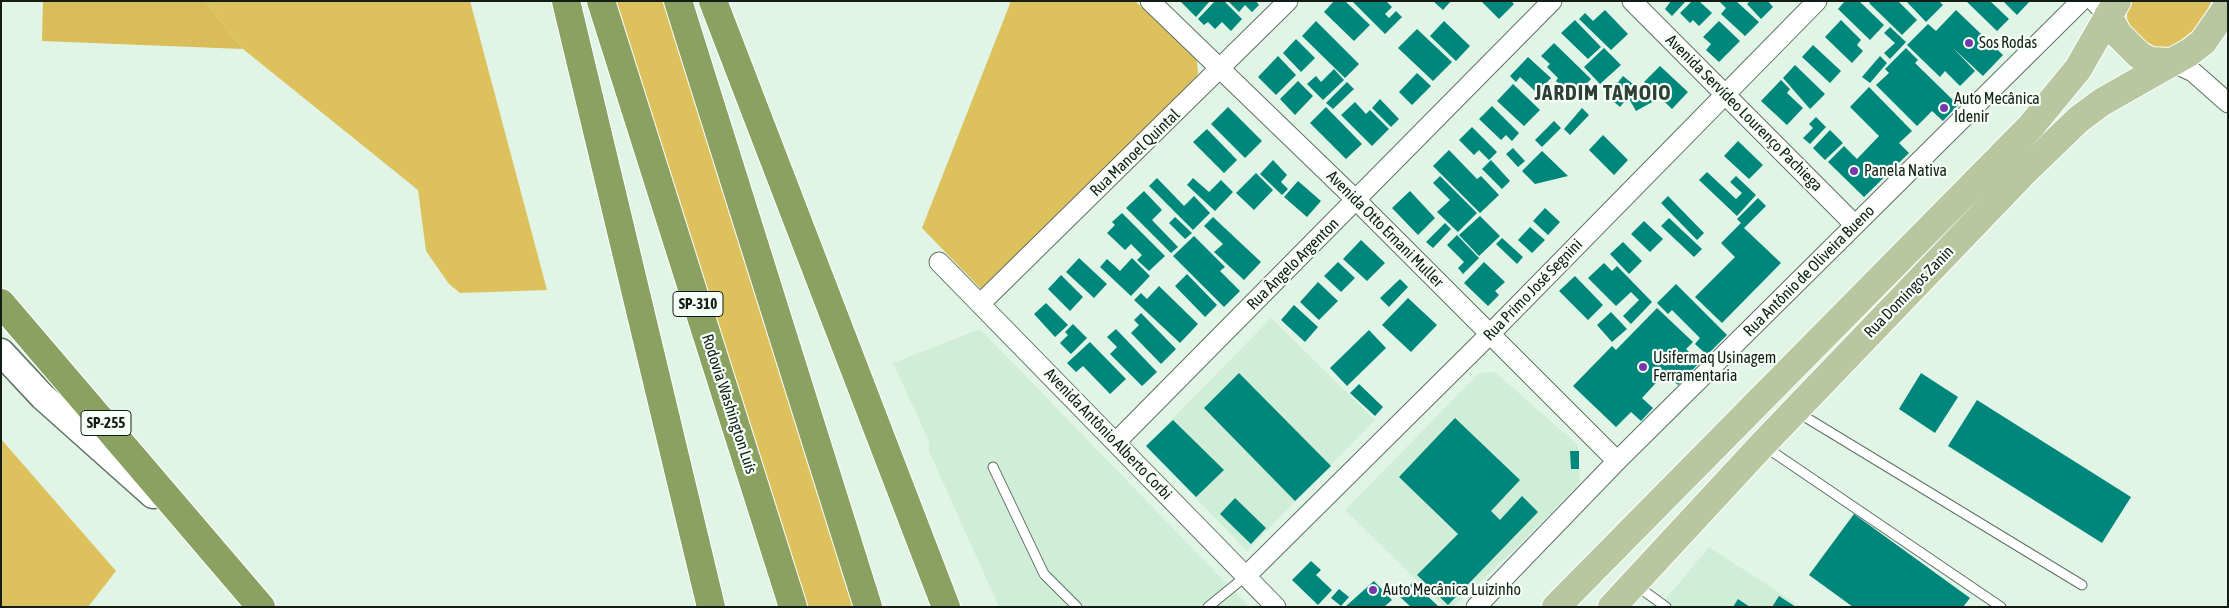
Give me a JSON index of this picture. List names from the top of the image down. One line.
{"streets":{"highway":["SP-310","Rodovia Washington Luís","SP-255"],"main road":["Rua Domingos Zanin"],"street":["Avenida Servídeo Lourenço Pachiega","Rua Manoel Quintal","Avenida Otto Ernani Muller","Rua Ângelo Argenton","Rua Antônio de Oliveira Bueno","Rua Primo José Segnini","Avenida Antônio Alberto Corbi"]},"crossings":[["Avenida Servídeo Lourenço Pachiega","Rua Antônio de Oliveira Bueno"],["Avenida Servídeo Lourenço Pachiega","Rua Primo José Segnini"],["Rua Manoel Quintal","Avenida Otto Ernani Muller"],["Rua Manoel Quintal","Avenida Antônio Alberto Corbi"],["Avenida Otto Ernani Muller","Rua Ângelo Argenton"],["Avenida Otto Ernani Muller","Rua Antônio de Oliveira Bueno"],["Avenida Otto Ernani Muller","Rua Primo José Segnini"],["Rua Ângelo Argenton","Avenida Antônio Alberto Corbi"],["Rua Primo José Segnini","Avenida Antônio Alberto Corbi"]],"districts":["JARDIM TAMOIO"],"places":["Sos Rodas","Auto Mecânica Idenir","Panela Nativa","Usifermaq Usinagem Ferramentaria","Auto Mecânica Luizinho"]}
